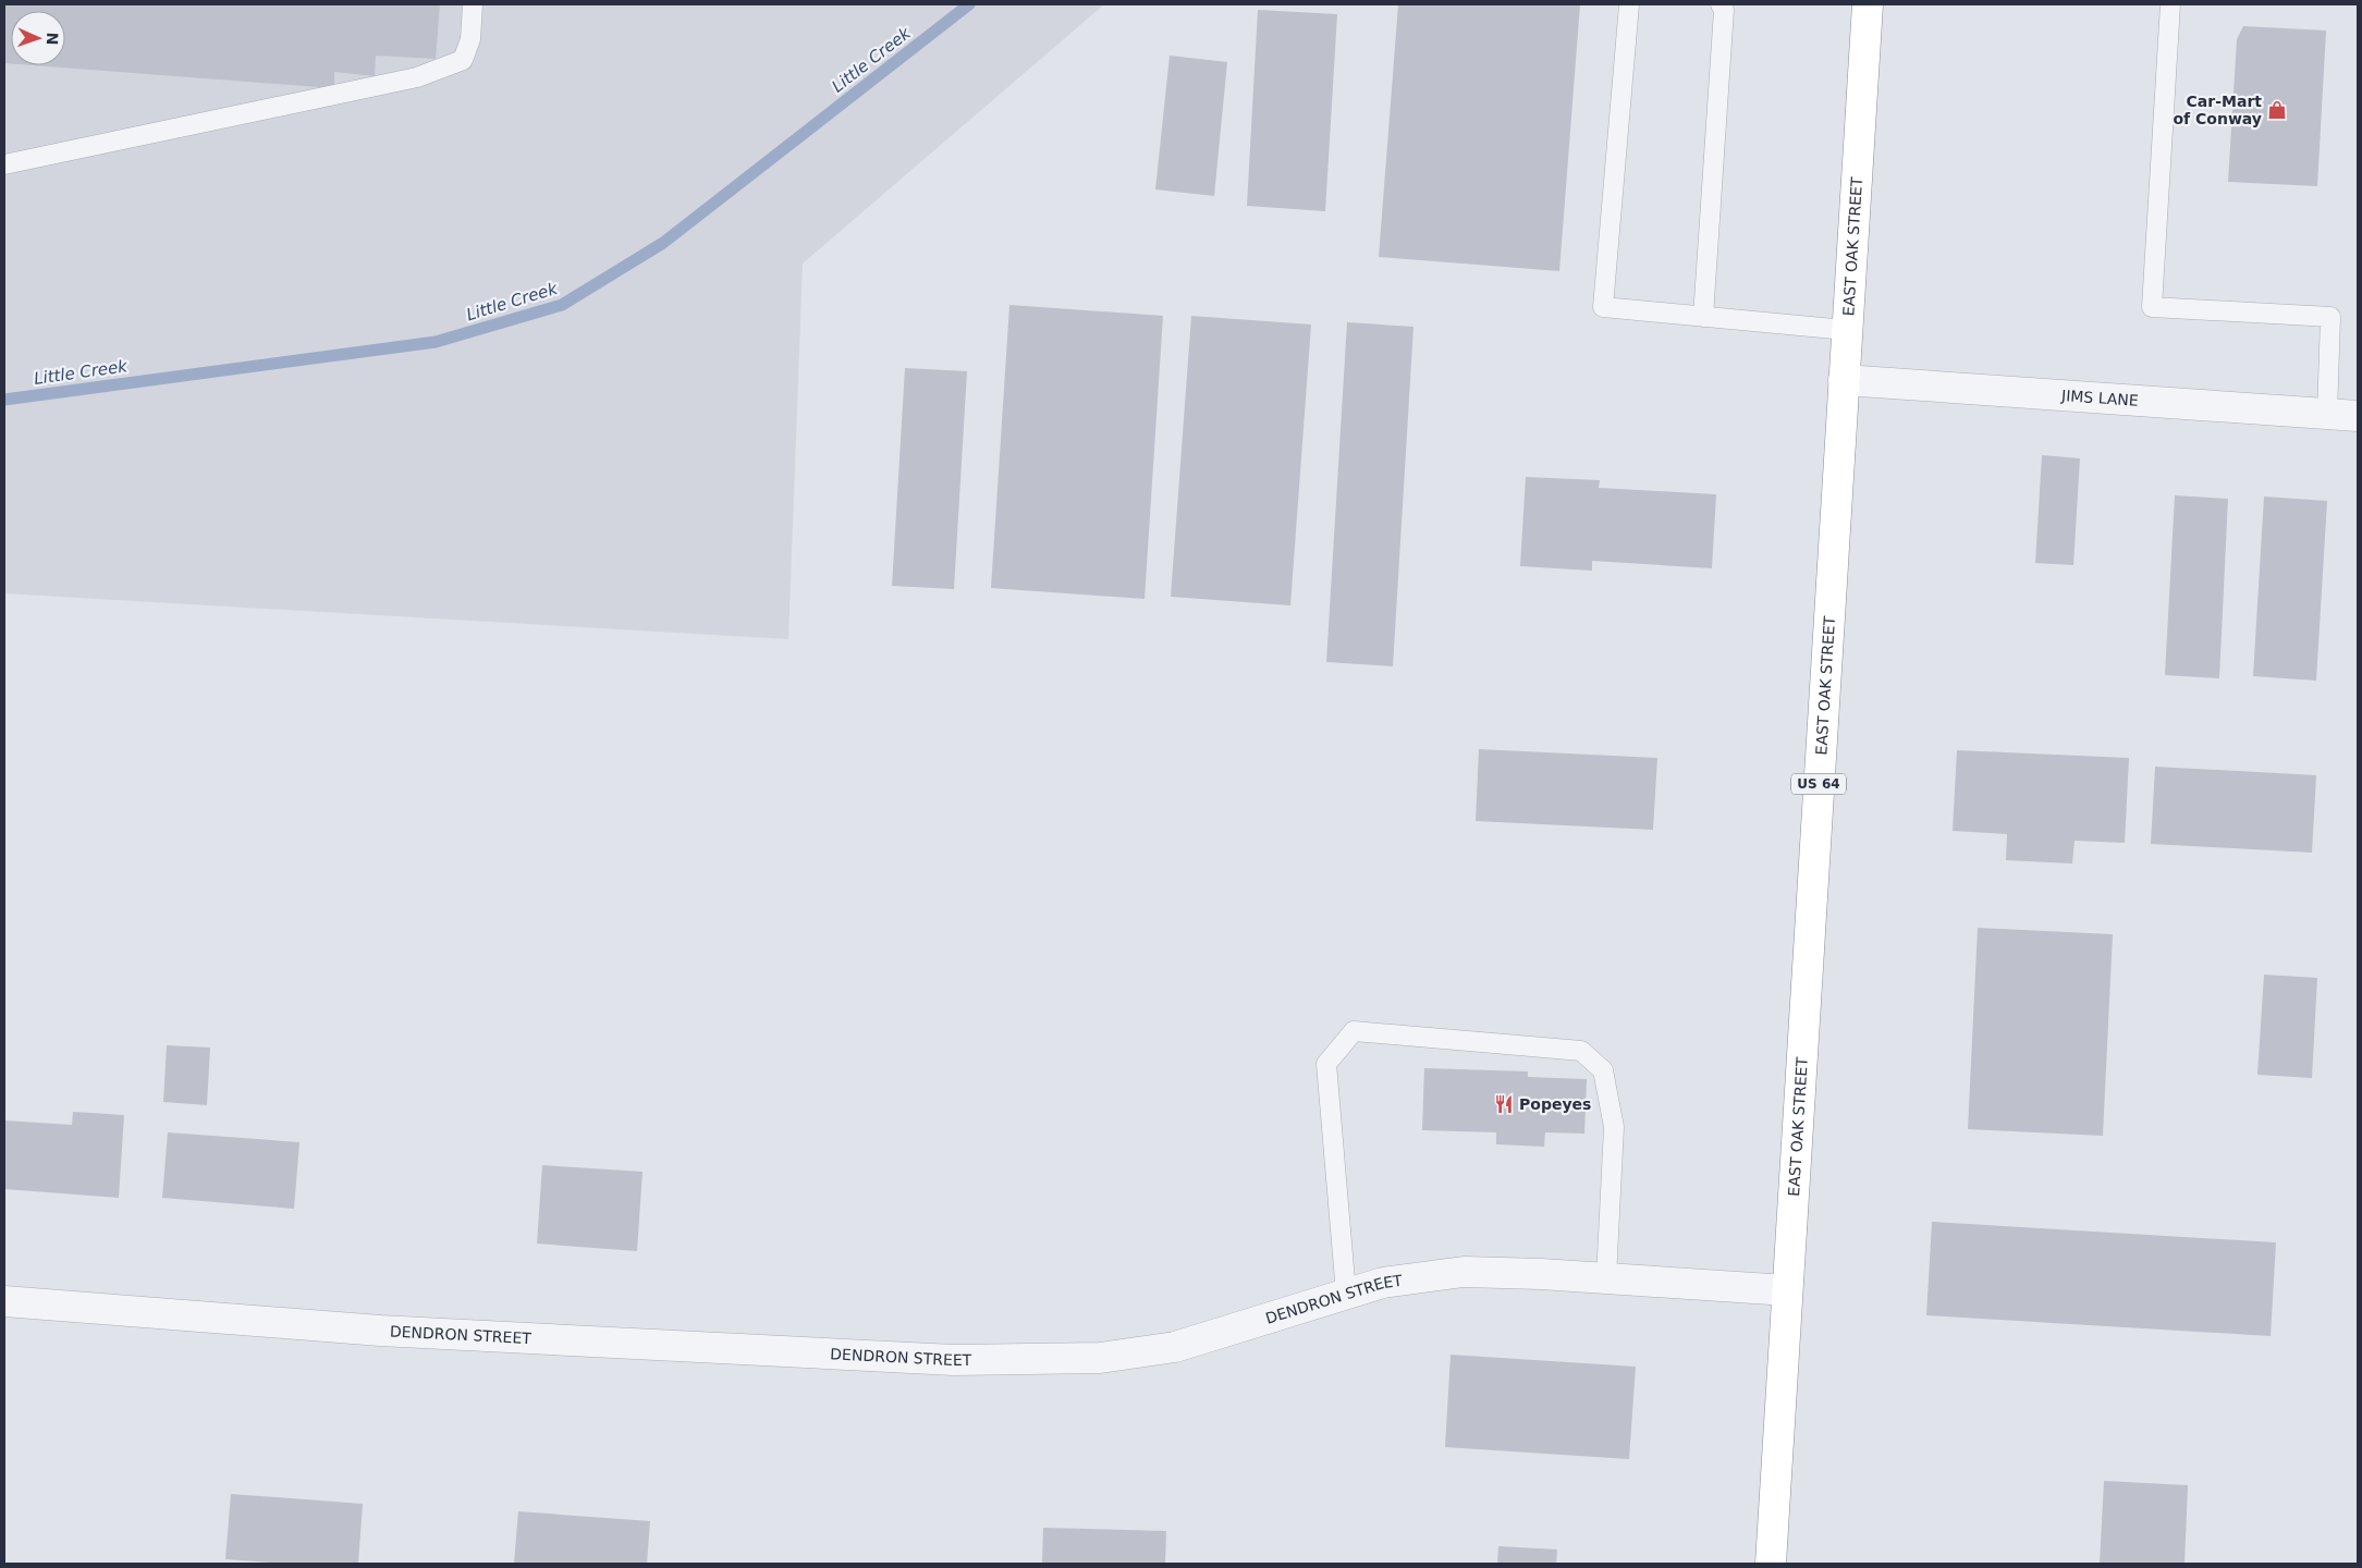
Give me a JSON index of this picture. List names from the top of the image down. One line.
{"streets":{"highway":["EAST OAK STREET","US 64"],"street":["JIMS LANE","DENDRON STREET"]},"crossings":[["EAST OAK STREET","JIMS LANE"],["EAST OAK STREET","DENDRON STREET"]],"water":["Little Creek"],"places":{"shop":["Car-Mart of Conway"],"restaurant":["Popeyes"]},"north":"right"}
